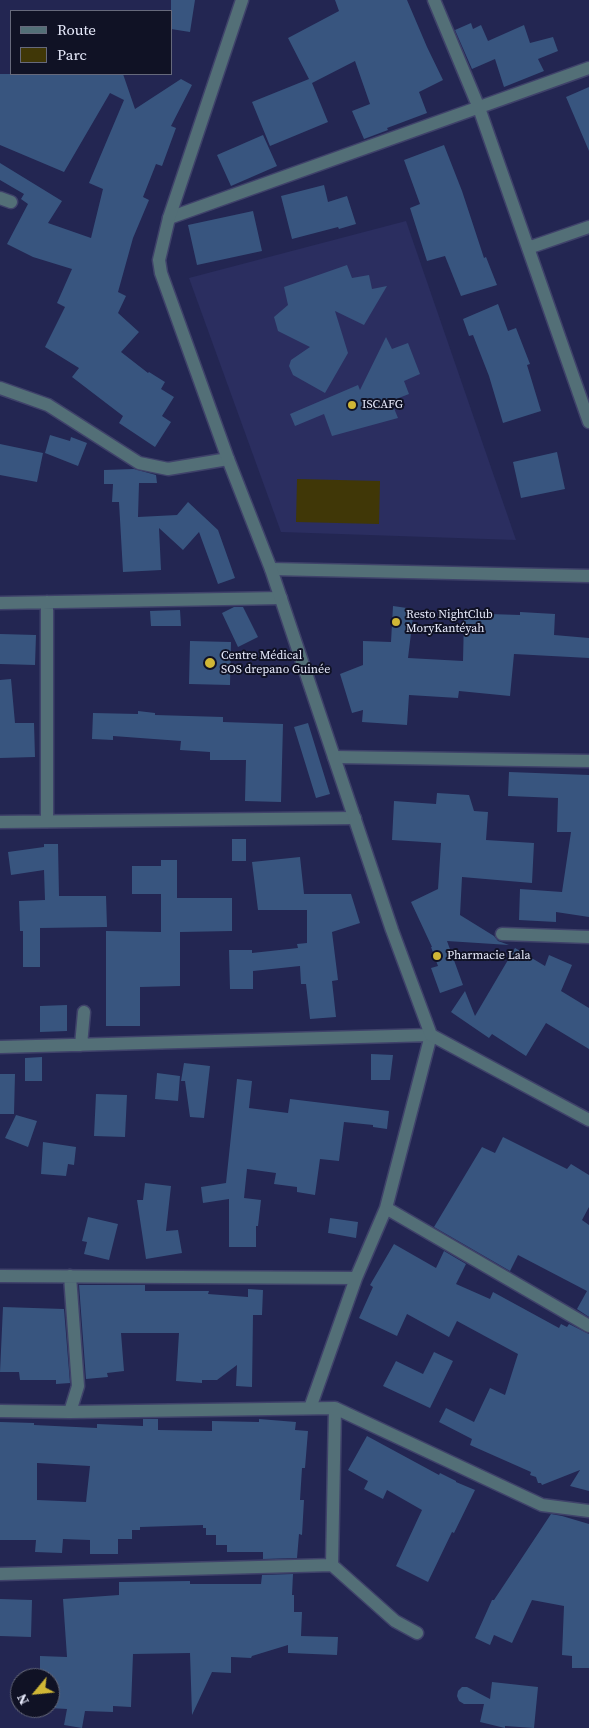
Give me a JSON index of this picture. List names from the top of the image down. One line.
{"places":["ISCAFG","Resto NightClub MoryKantéyah","Centre Médical SOS drepano Guinée","Pharmacie Lala"],"legend":["Route","Parc"],"north":"bottom left"}
